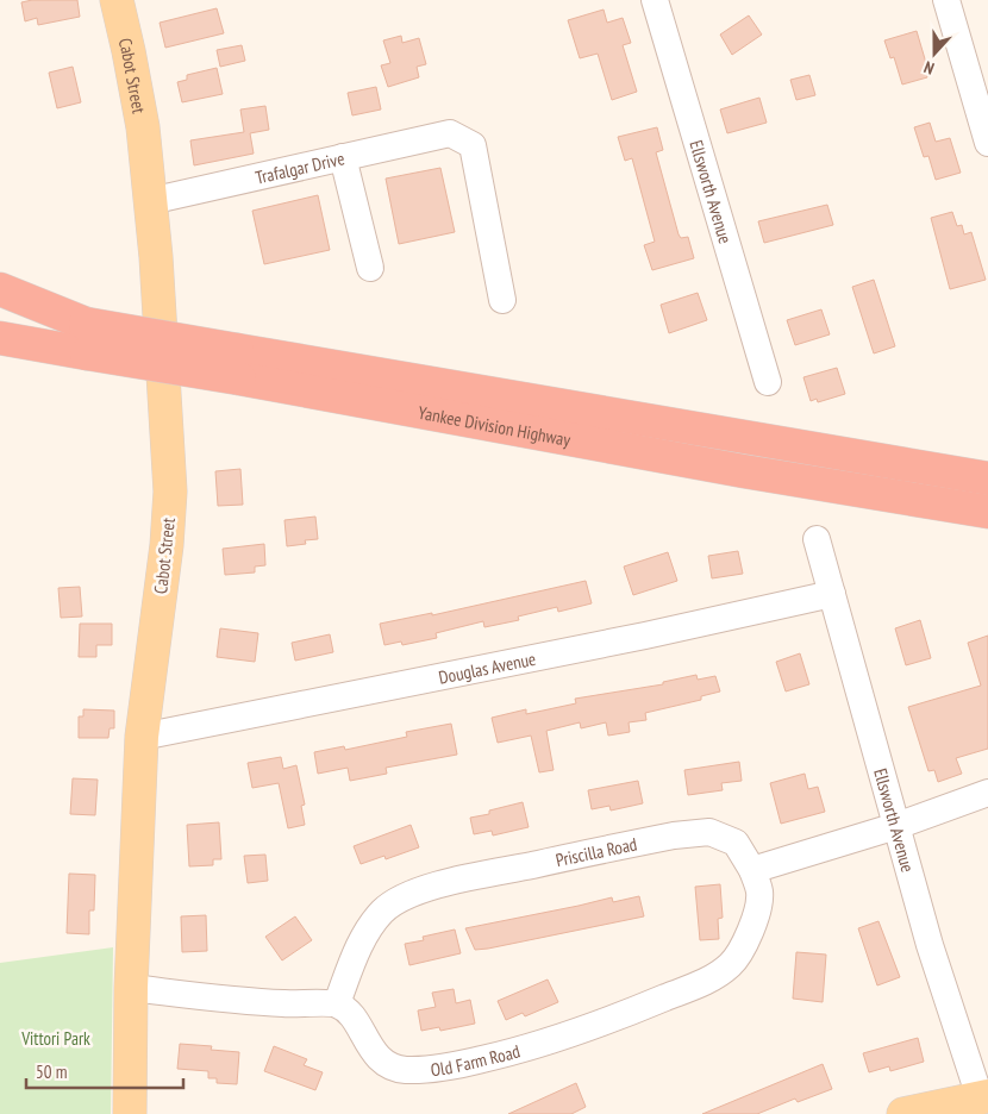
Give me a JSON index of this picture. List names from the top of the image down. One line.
{"streets":{"highway":["Yankee Division Highway"],"main road":["Cabot Street"],"street":["Trafalgar Drive","Ellsworth Avenue","Douglas Avenue","Priscilla Road","Old Farm Road"]},"crossings":[["Cabot Street","Trafalgar Drive"],["Cabot Street","Douglas Avenue"],["Ellsworth Avenue","Douglas Avenue"],["Priscilla Road","Old Farm Road"]],"parks":["Vittori Park"],"scale_bar":"50 m","north":"bottom"}
